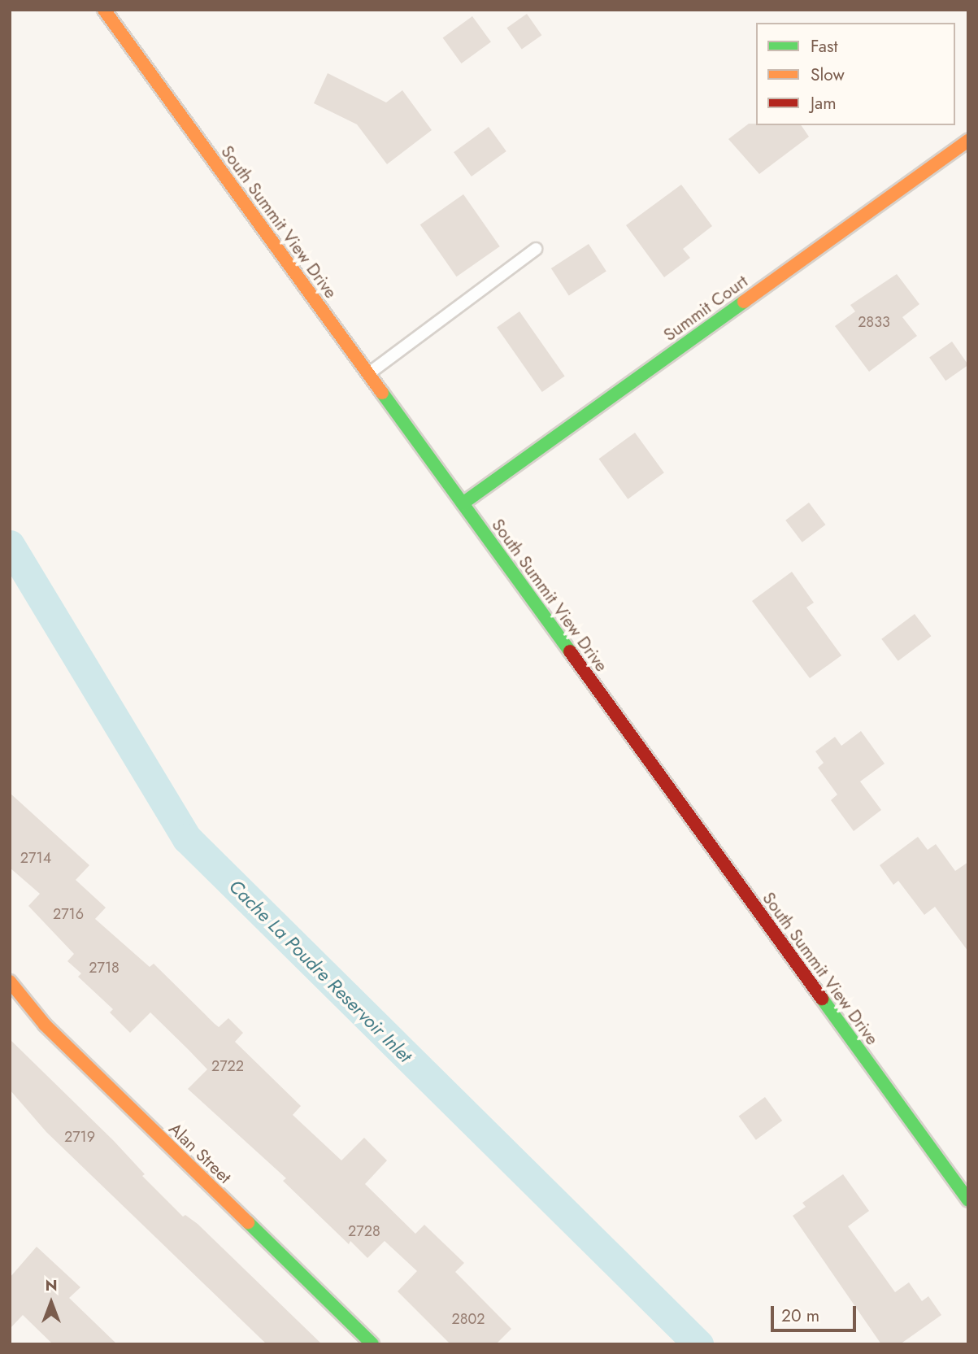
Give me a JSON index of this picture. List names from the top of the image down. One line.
{"streets":{"street":["South Summit View Drive","Summit Court","Alan Street"]},"crossings":[["South Summit View Drive","Summit Court"]],"water":["Cache La Poudre Reservoir Inlet"],"house_numbers":["2833","2714","2716","2718","2722","2719","2728","2802"],"legend":["Fast","Slow","Jam"],"scale_bar":"20 m","north":"top"}
